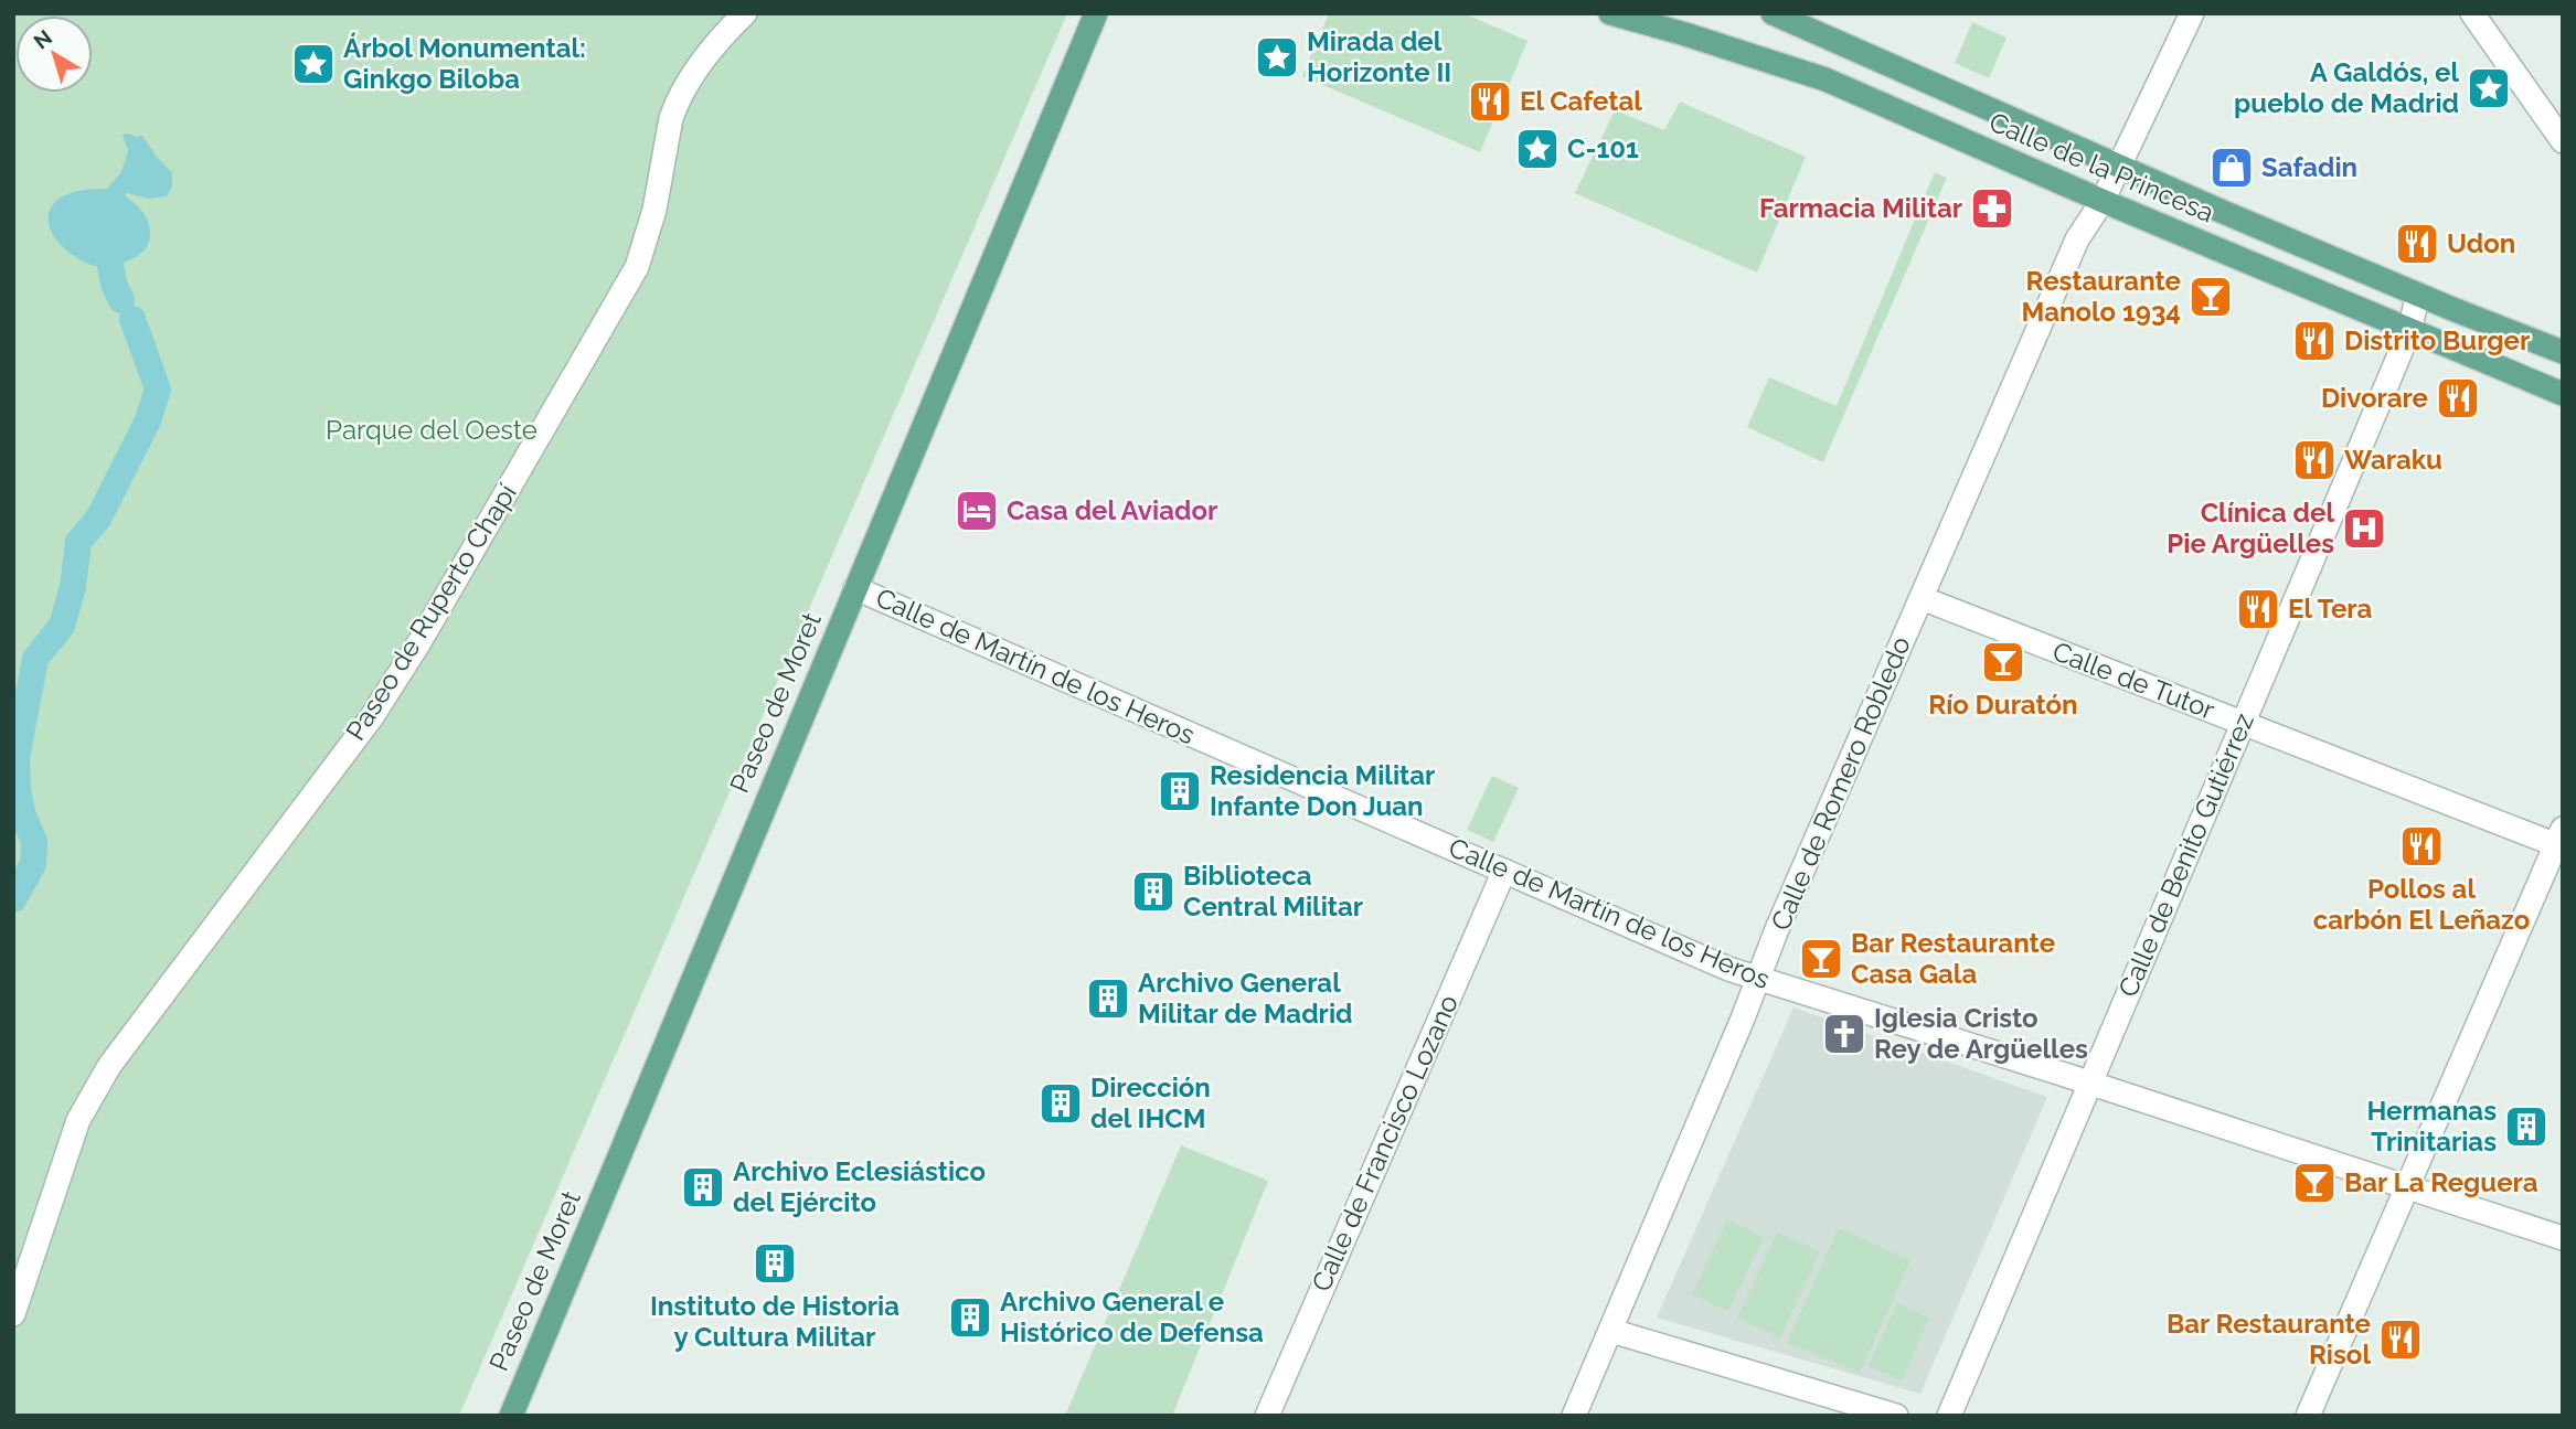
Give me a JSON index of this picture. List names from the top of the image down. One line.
{"streets":{"main road":["Calle de la Princesa","Paseo de Moret"],"street":["Paseo de Ruperto Chapí","Calle de Martín de los Heros","Calle de Tutor","Calle de Romero Robledo","Calle de Benito Gutiérrez","Calle de Francisco Lozano"]},"crossings":[["Calle de la Princesa","Calle de Romero Robledo"],["Calle de la Princesa","Calle de Benito Gutiérrez"],["Calle de Martín de los Heros","Paseo de Moret"],["Calle de Martín de los Heros","Calle de Romero Robledo"],["Calle de Martín de los Heros","Calle de Benito Gutiérrez"],["Calle de Martín de los Heros","Calle de Francisco Lozano"],["Calle de Tutor","Calle de Romero Robledo"],["Calle de Tutor","Calle de Benito Gutiérrez"]],"parks":["Parque del Oeste"],"places":{"place":["Mirada del Horizonte II","Árbol Monumental: Ginkgo Biloba","A Galdós, el pueblo de Madrid","C-101"],"restaurant":["El Cafetal","Udon","Distrito Burger","Divorare","Waraku","El Tera","Pollos al carbón El Leñazo","Bar Restaurante Risol"],"shop":["Safadin"],"pharmacy":["Farmacia Militar"],"bar":["Restaurante Manolo 1934","Río Duratón","Bar Restaurante Casa Gala","Bar La Reguera"],"hotel":["Casa del Aviador"],"hospital":["Clínica del Pie Argüelles"],"building":["Residencia Militar Infante Don Juan","Biblioteca Central Militar","Archivo General Militar de Madrid","Dirección del IHCM","Hermanas Trinitarias","Archivo Eclesiástico del Ejército","Instituto de Historia y Cultura Militar","Archivo General e Histórico de Defensa"],"church":["Iglesia Cristo Rey de Argüelles"]},"north":"top left"}
